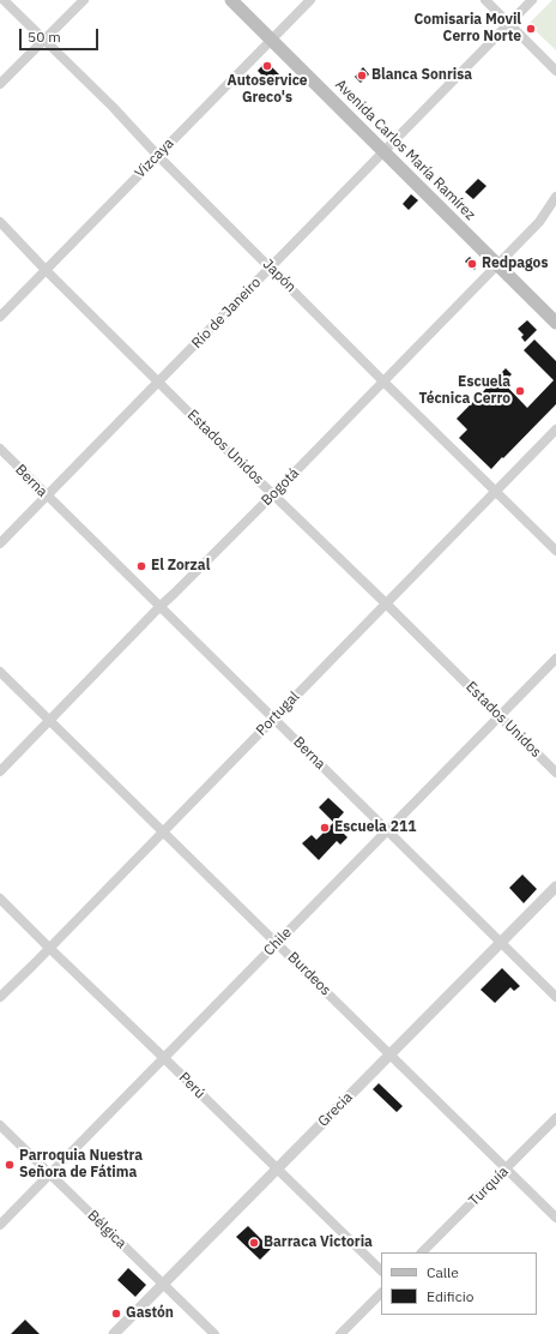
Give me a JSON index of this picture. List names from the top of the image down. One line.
{"streets":{"main road":["Avenida Carlos María Ramírez"],"street":["Vizcaya","Japón","Río de Janeiro","Estados Unidos","Berna","Bogotá","Portugal","Chile","Burdeos","Perú","Grecia","Turquía","Bélgica"]},"crossings":[["Avenida Carlos María Ramírez","Vizcaya"],["Avenida Carlos María Ramírez","Río de Janeiro"],["Avenida Carlos María Ramírez","Bogotá"],["Vizcaya","Japón"],["Vizcaya","Estados Unidos"],["Japón","Río de Janeiro"],["Japón","Bogotá"],["Japón","Portugal"],["Río de Janeiro","Estados Unidos"],["Río de Janeiro","Berna"],["Estados Unidos","Bogotá"],["Estados Unidos","Portugal"],["Estados Unidos","Chile"],["Berna","Bogotá"],["Berna","Portugal"],["Berna","Chile"],["Berna","Grecia"],["Bogotá","Burdeos"],["Portugal","Burdeos"],["Portugal","Perú"],["Chile","Burdeos"],["Chile","Perú"],["Chile","Bélgica"],["Burdeos","Grecia"],["Burdeos","Turquía"],["Perú","Grecia"],["Grecia","Bélgica"]],"places":["Comisaria Movil Cerro Norte","Autoservice Greco's","Blanca Sonrisa","Redpagos","Escuela Técnica Cerro","El Zorzal","Escuela 211","Parroquia Nuestra Señora de Fátima","Barraca Victoria","Gastón"],"legend":["Calle","Edificio"],"scale_bar":"50 m"}
